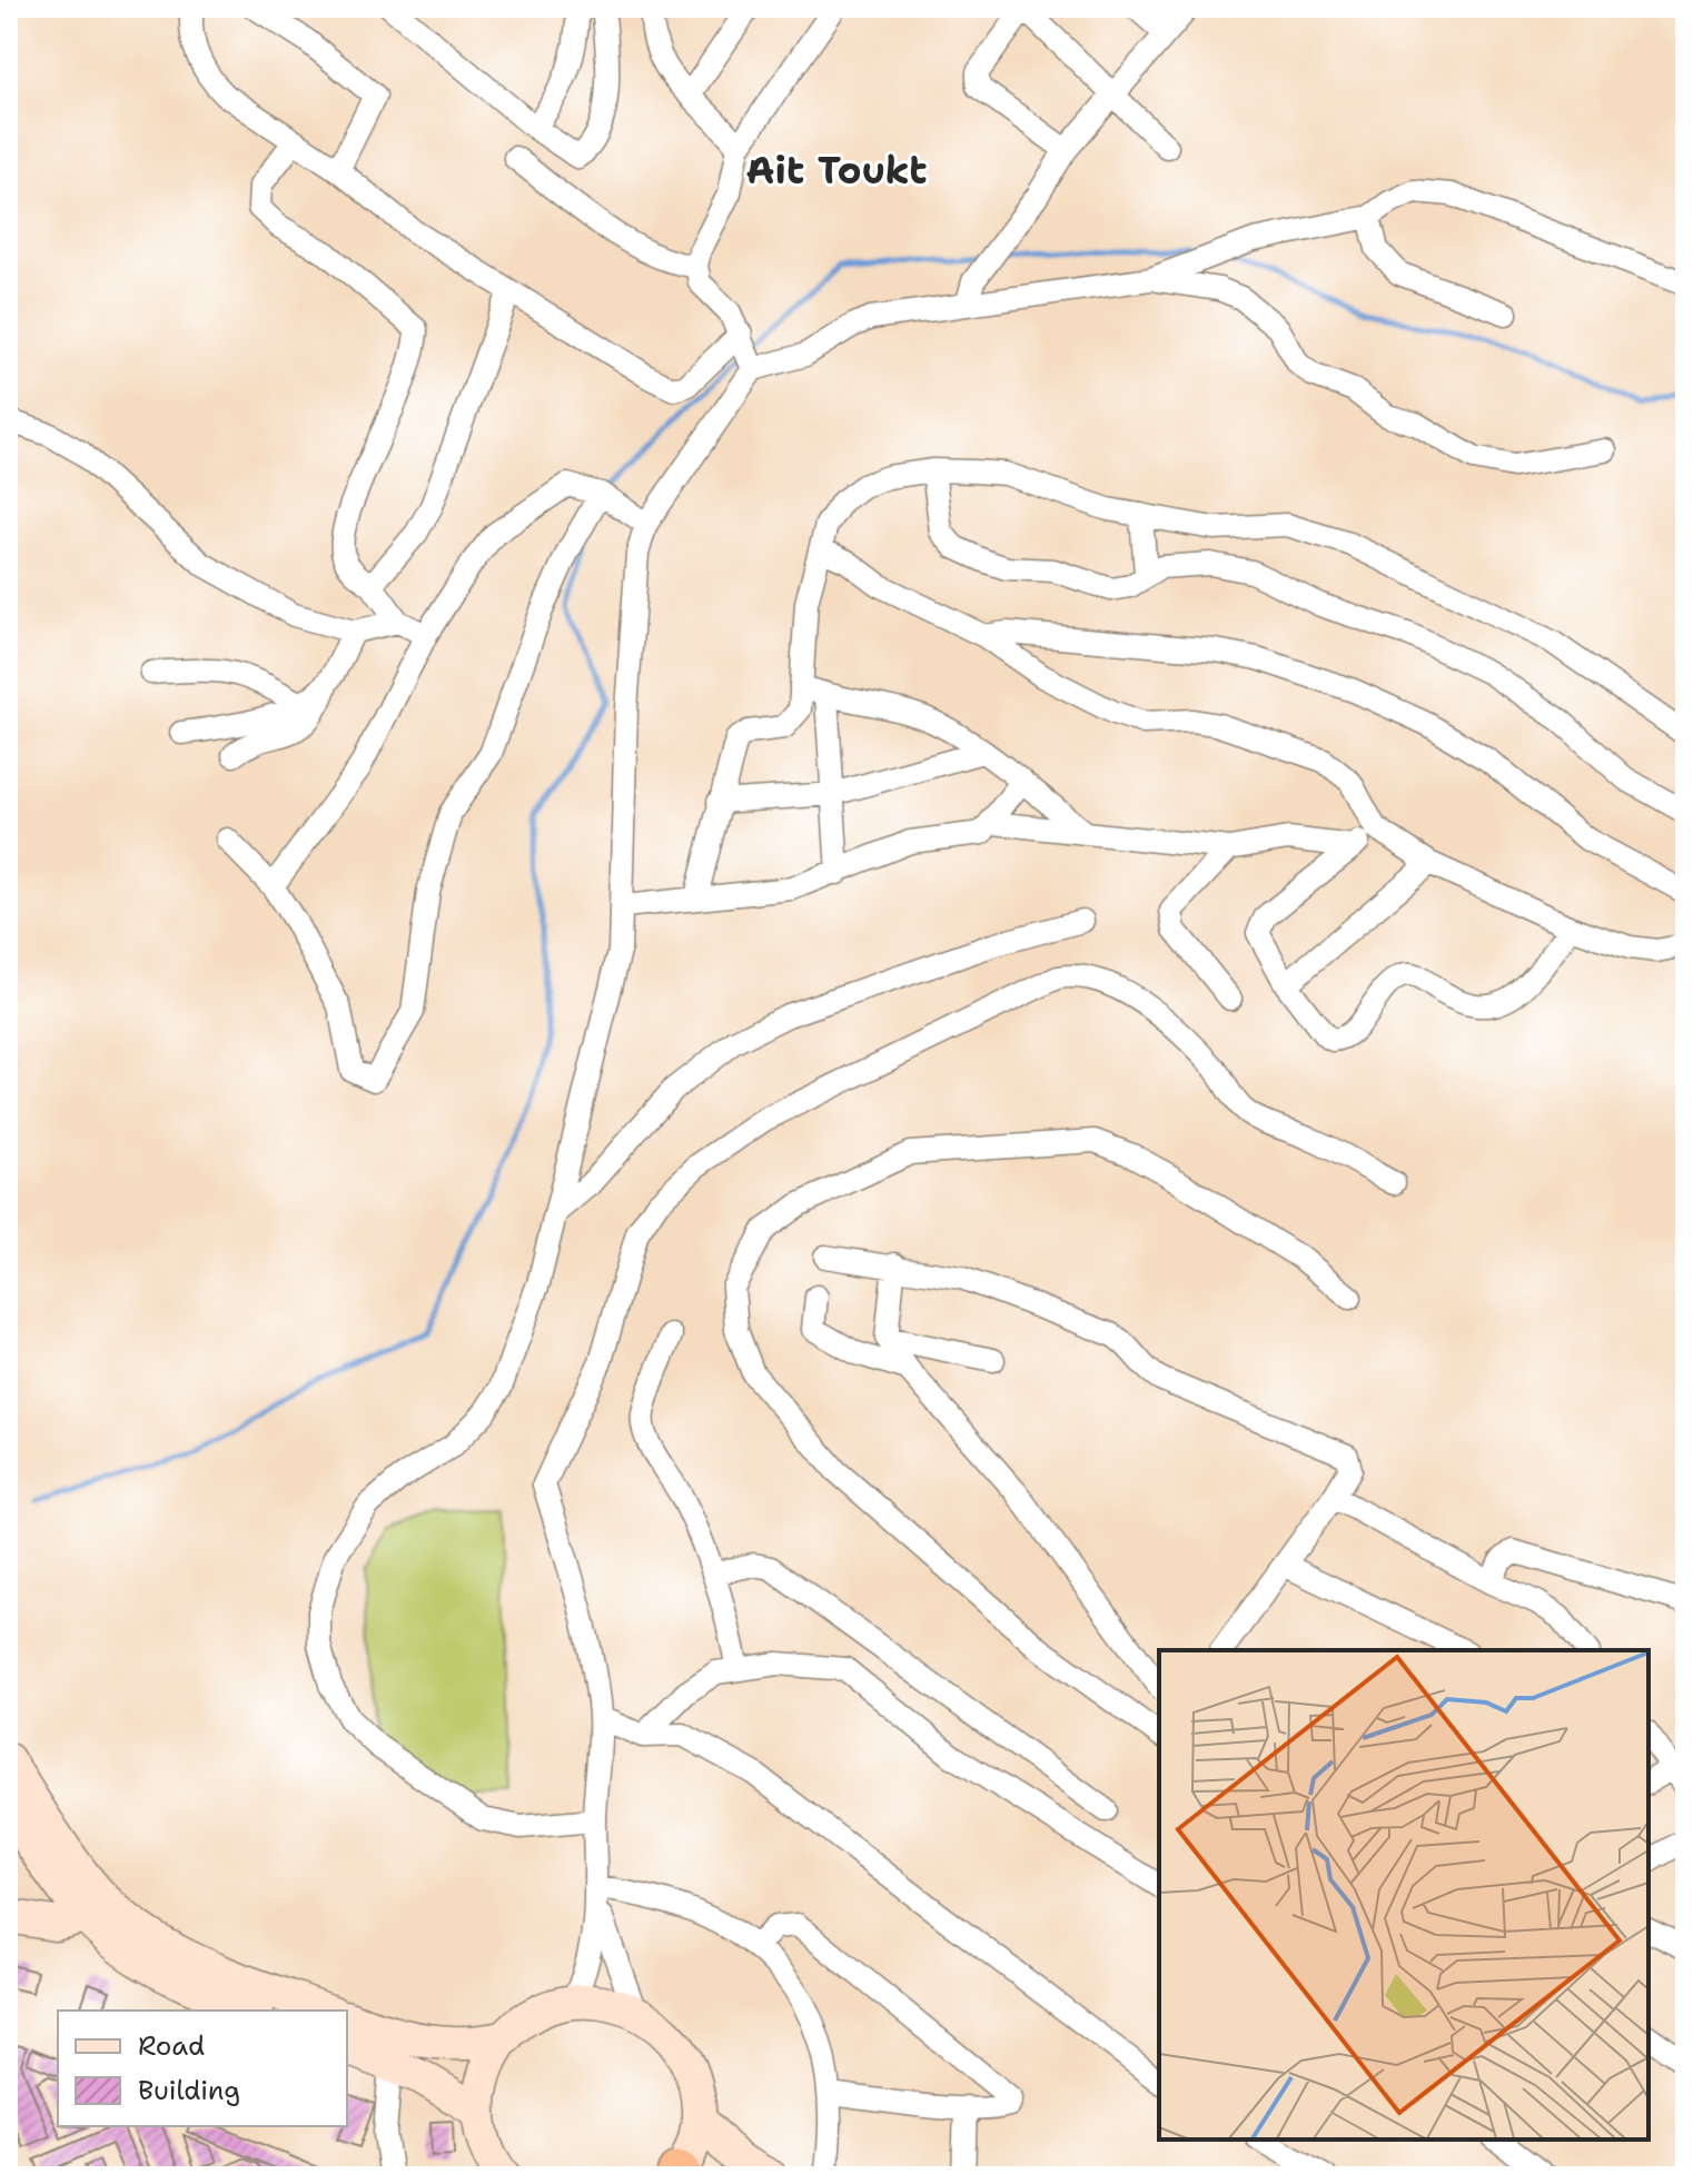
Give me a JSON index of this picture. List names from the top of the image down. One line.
{"districts":["Ait Toukt"],"legend":["Road","Building"]}
